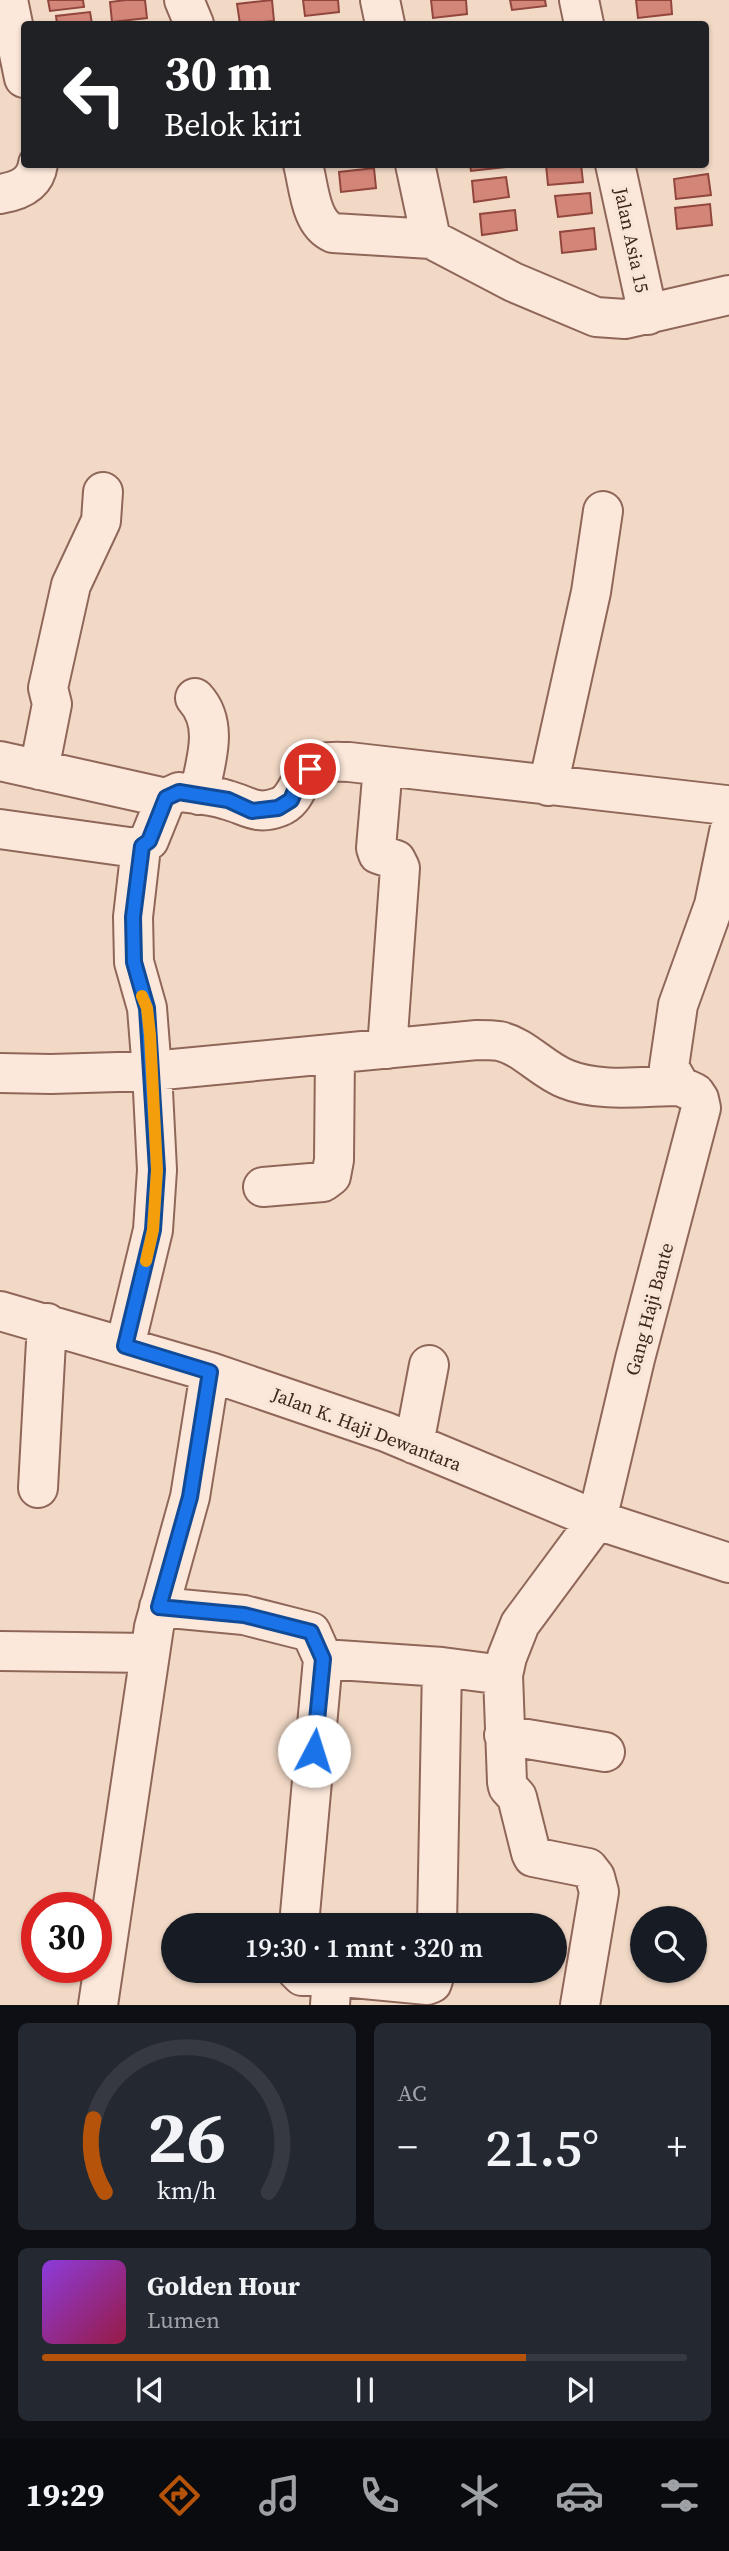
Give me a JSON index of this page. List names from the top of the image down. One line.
{"streets":{"street":["Jalan Asia 15","Gang Haji Bante","Jalan K. Haji Dewantara"]},"crossings":[["Gang Haji Bante","Jalan K. Haji Dewantara"]],"page":{"turn":["30 m","Belok kiri"],"limit":"30","trip":"19:30 · 1 mnt · 320 m","tile":"AC","heat":["−","21.5°","+"],"song":["Golden Hour","Lumen"],"tabs":"19:29","gauge":["26","km/h"]}}
